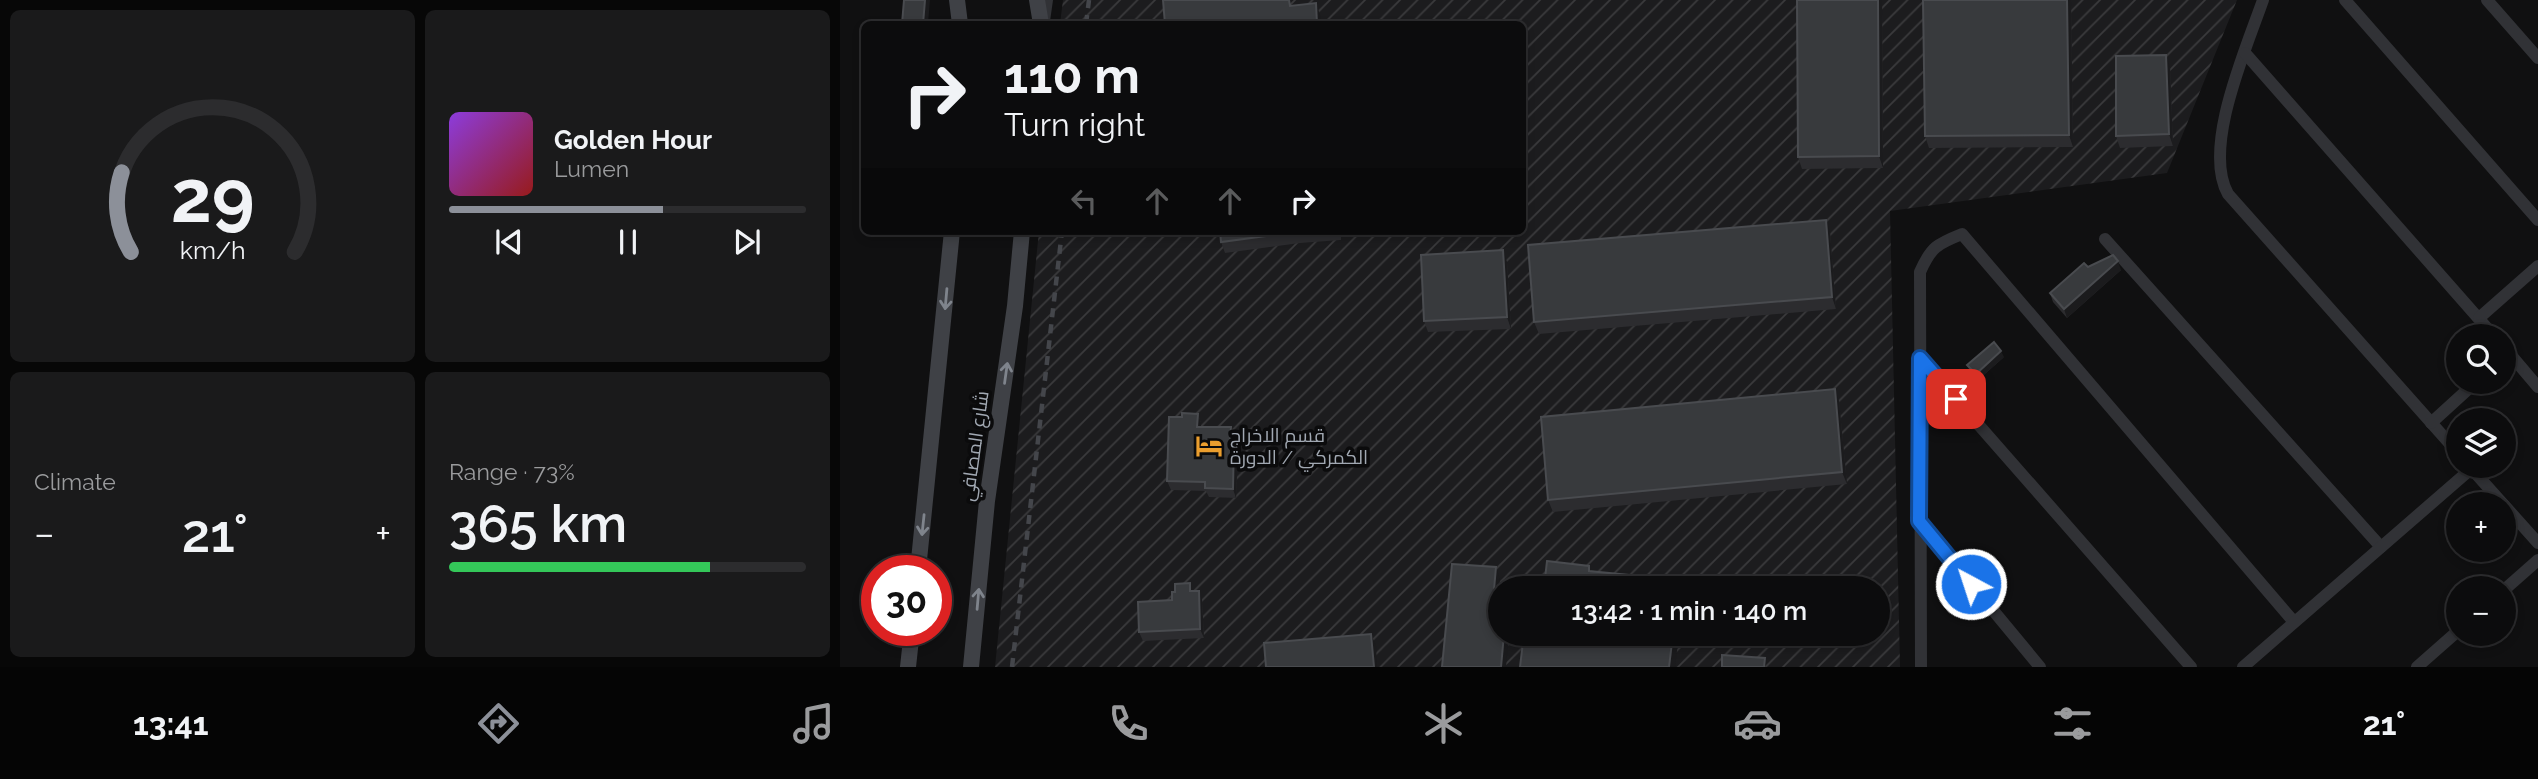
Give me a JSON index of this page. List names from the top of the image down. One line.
{"streets":{"main road":["شارع المصافي"]},"places":{"hotel":["قسم الاخراج الكمركي / الدورة"]},"page":{"turn":["110 m","Turn right"],"song":["Golden Hour","Lumen"],"map_buttons":["+","−"],"tile":["Climate",["Range · 73%","365 km"]],"heat":["−","21°","+"],"limit":"30","trip":"13:42 · 1 min · 140 m","tabs":["13:41","21°"],"gauge":["29","km/h"]}}
